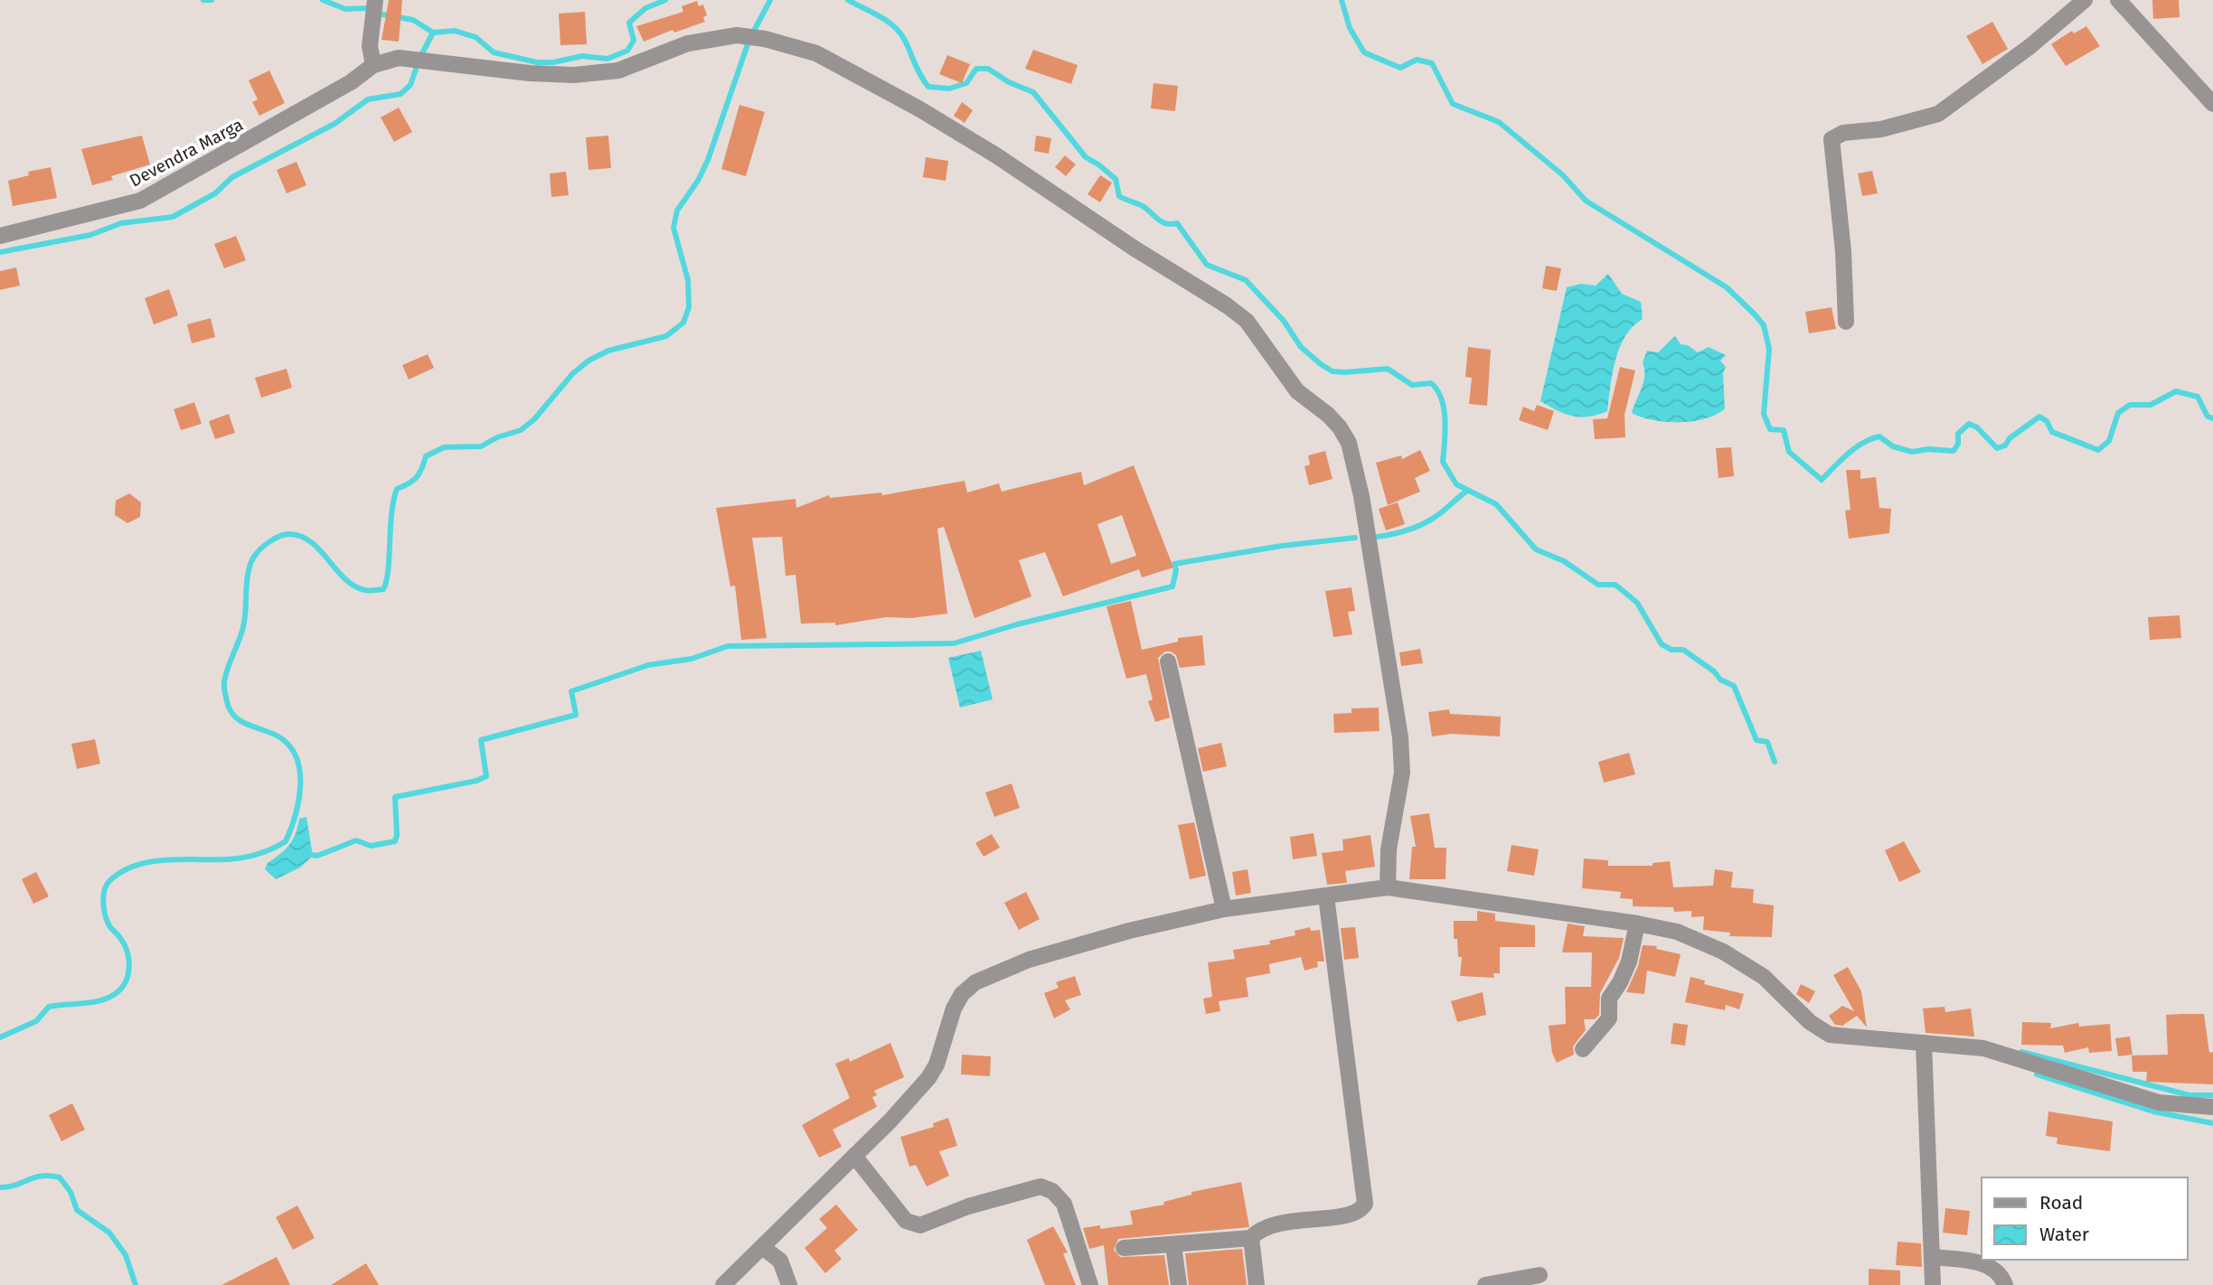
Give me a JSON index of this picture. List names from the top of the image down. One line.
{"streets":{"street":["Devendra Marga"]},"legend":["Road","Water"]}
